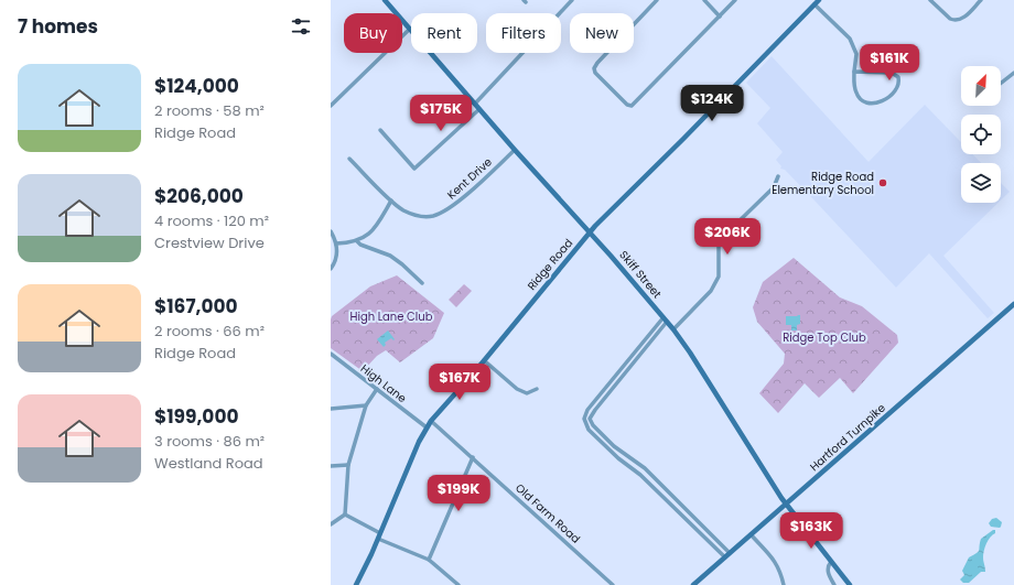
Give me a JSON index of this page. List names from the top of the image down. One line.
{"streets":{"main road":["Ridge Road","Skiff Street","Hartford Turnpike"],"street":["Kent Drive","High Lane","Old Farm Road"]},"crossings":[["Kent Drive","Skiff Street"],["Ridge Road","Skiff Street"],["Ridge Road","High Lane"],["Ridge Road","Old Farm Road"],["Skiff Street","Hartford Turnpike"]],"parks":["High Lane Club","Ridge Top Club"],"places":["Ridge Road Elementary School"],"north":"top right","page":{"heading":"7 homes","chip":["Buy","Rent","Filters","New"],"price":["$161K","$124K","$175K","$206K","$167K","$199K","$163K"],"list":[{"name":"$124,000","note":"2 rooms · 58 m² · Ridge Road"},{"name":"$206,000","note":"4 rooms · 120 m² · Crestview Drive"},{"name":"$167,000","note":"2 rooms · 66 m² · Ridge Road"},{"name":"$199,000","note":"3 rooms · 86 m² · Westland Road"}]}}
